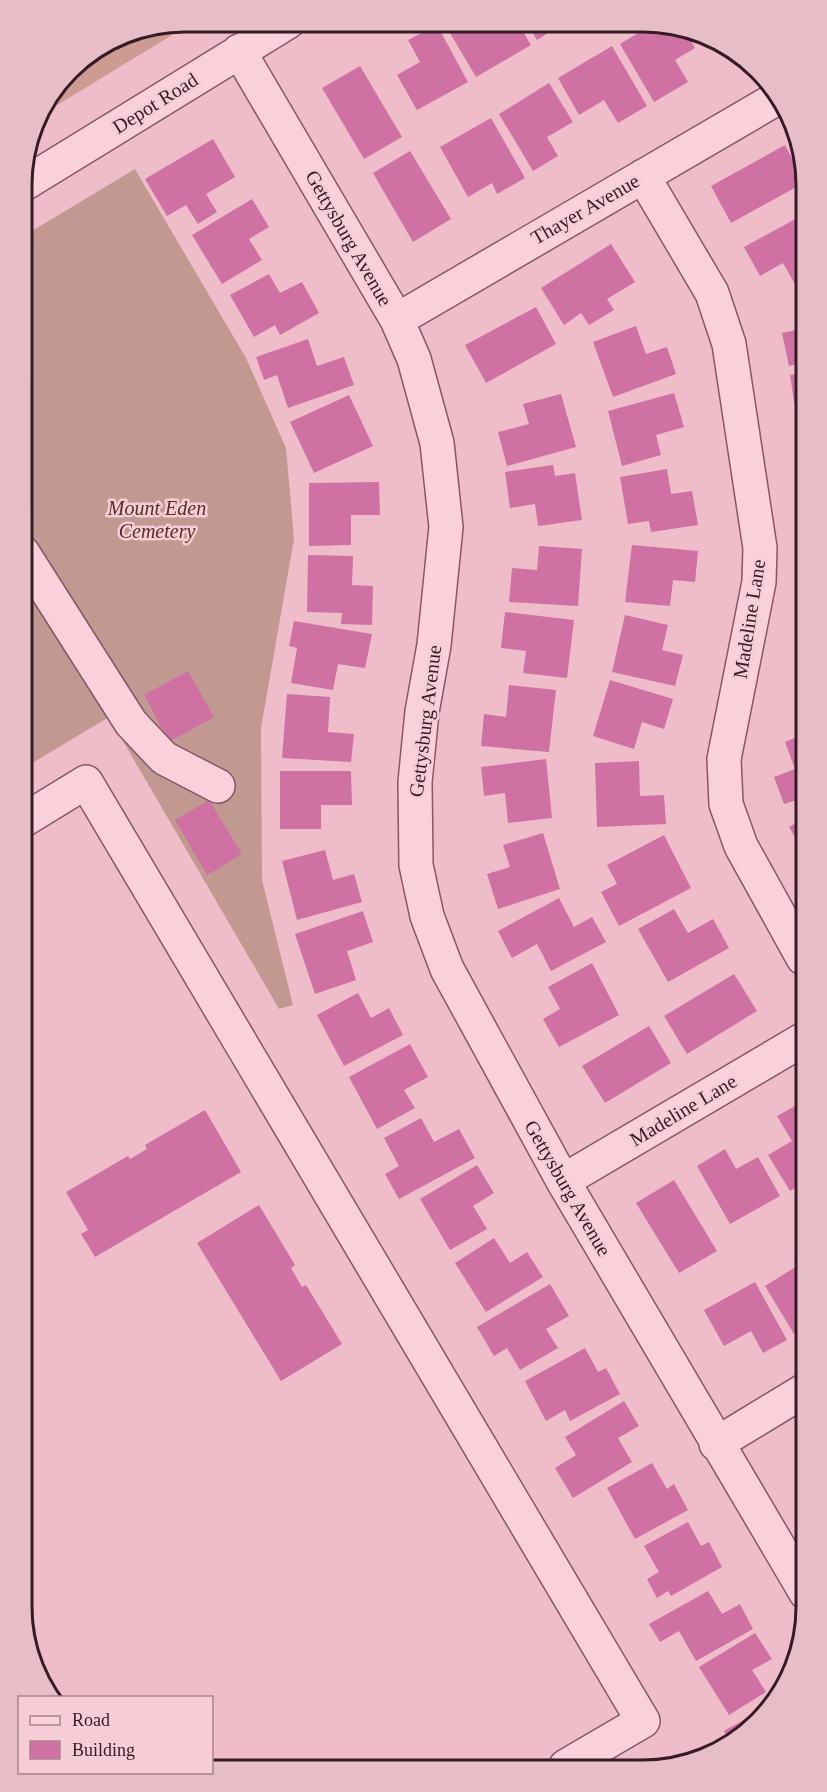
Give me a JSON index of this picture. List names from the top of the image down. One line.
{"streets":{"street":["Depot Road","Thayer Avenue","Gettysburg Avenue","Madeline Lane"]},"crossings":[["Depot Road","Gettysburg Avenue"],["Thayer Avenue","Gettysburg Avenue"],["Thayer Avenue","Madeline Lane"],["Gettysburg Avenue","Madeline Lane"]],"parks":["Mount Eden Cemetery"],"legend":["Road","Building"]}
